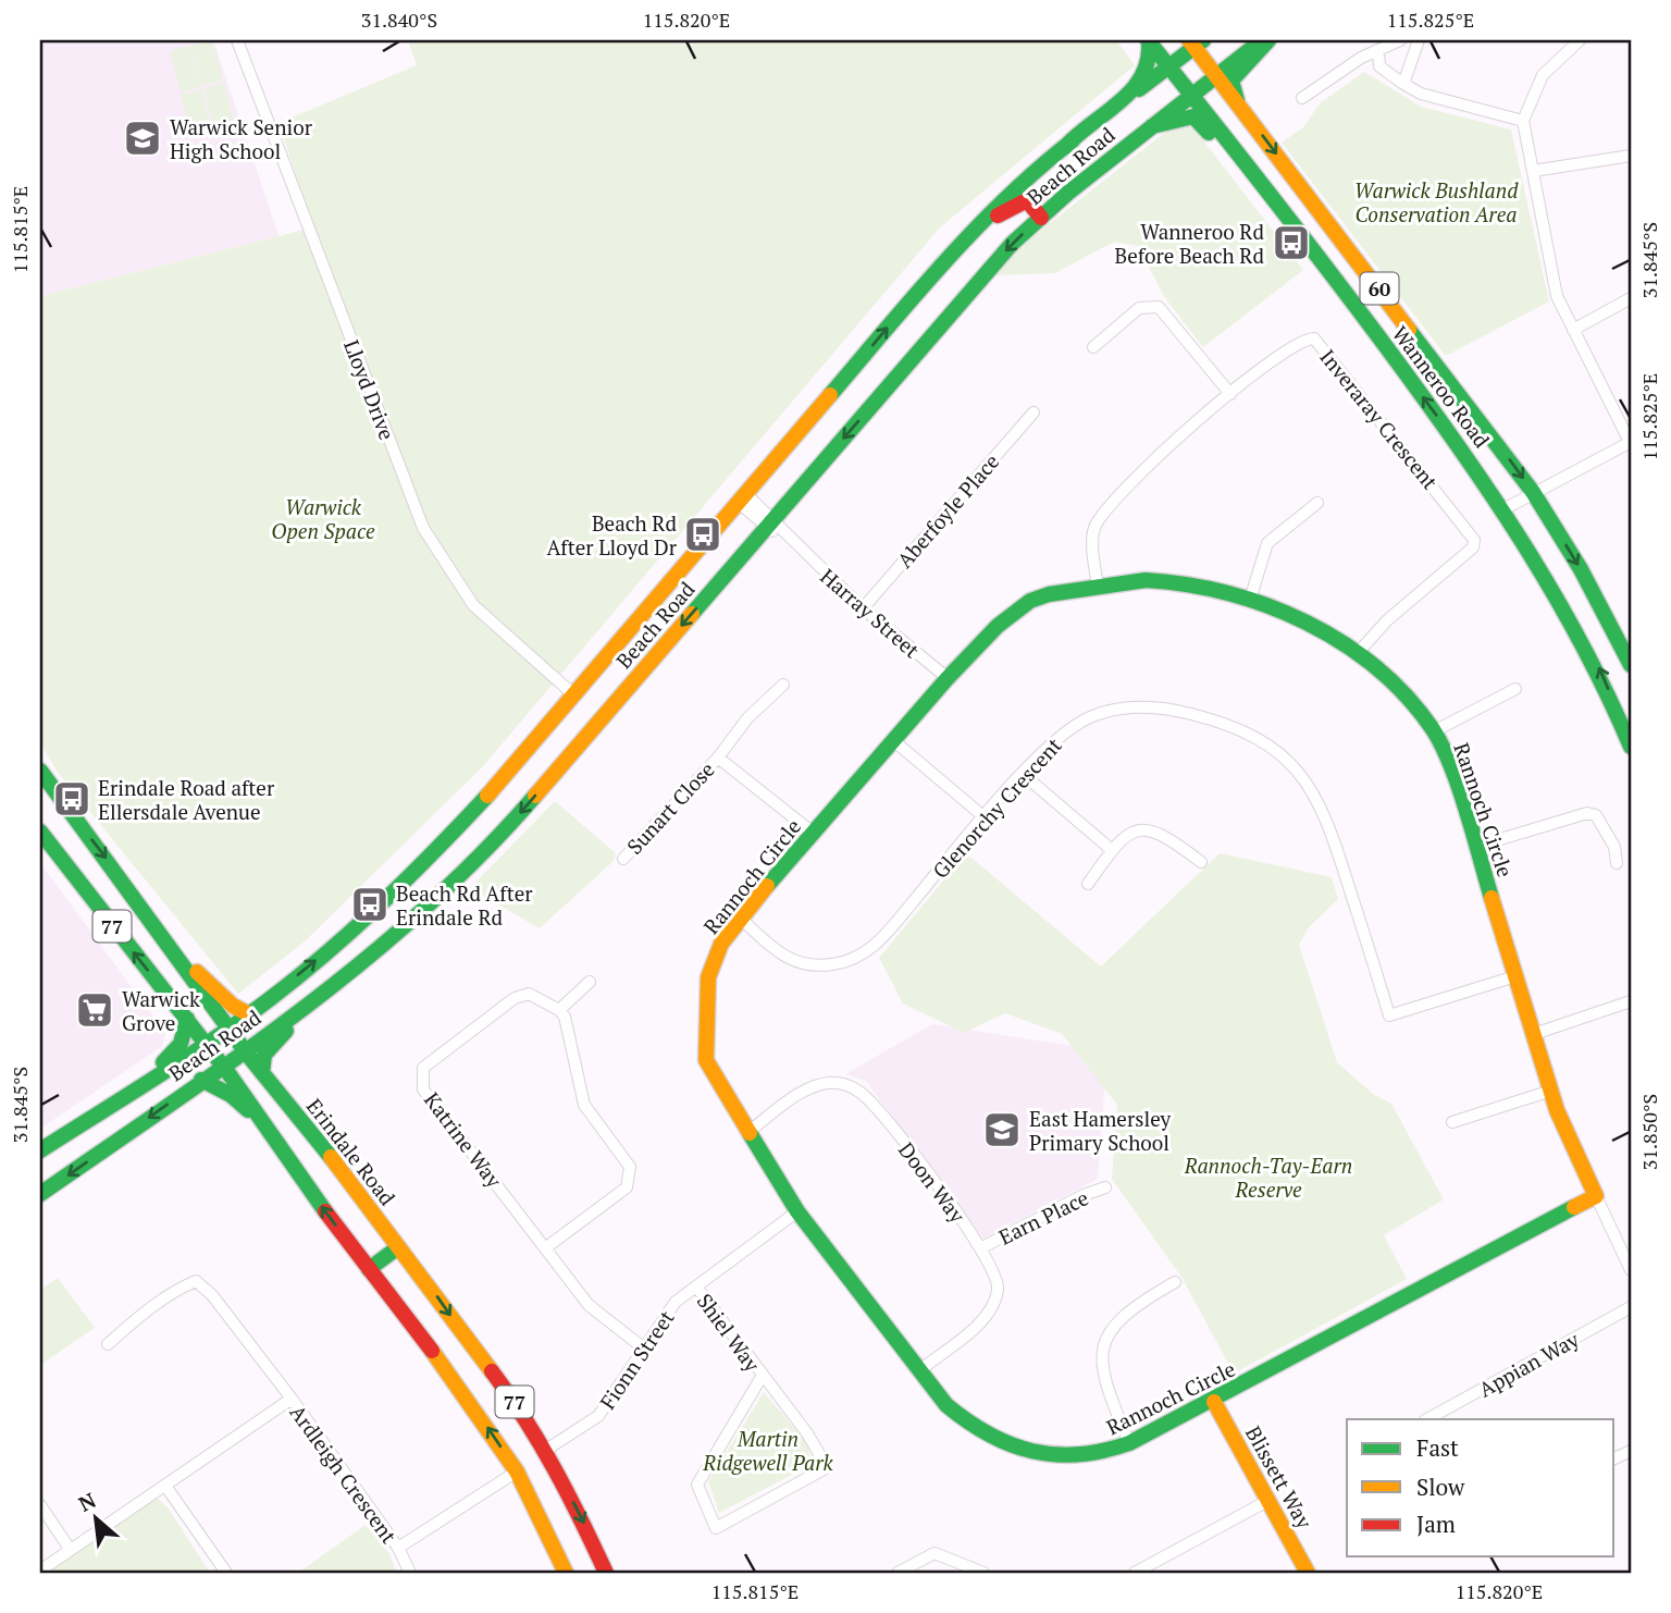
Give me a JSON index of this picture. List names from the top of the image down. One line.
{"streets":{"main road":["Beach Road","60","Wanneroo Road","Rannoch Circle","77","Erindale Road","Blissett Way"],"street":["Lloyd Drive","Inveraray Crescent","Aberfoyle Place","Harray Street","Sunart Close","Glenorchy Crescent","Katrine Way","Doon Way","Earn Place","Shiel Way","Fionn Street","Appian Way","Ardleigh Crescent"]},"crossings":[["Beach Road","Wanneroo Road"],["Beach Road","Lloyd Drive"],["Beach Road","Harray Street"],["Beach Road","77"],["Beach Road","Erindale Road"],["Inveraray Crescent","Rannoch Circle"],["Aberfoyle Place","Harray Street"],["Harray Street","Rannoch Circle"],["Sunart Close","Rannoch Circle"],["Glenorchy Crescent","Rannoch Circle"],["Rannoch Circle","Doon Way"],["Rannoch Circle","Fionn Street"],["Rannoch Circle","Blissett Way"],["Katrine Way","Fionn Street"],["Erindale Road","Fionn Street"],["Doon Way","Earn Place"],["Shiel Way","Fionn Street"]],"parks":["Warwick Bushland Conservation Area","Warwick Open Space","Rannoch-Tay-Earn Reserve","Martin Ridgewell Park"],"places":{"school or university":["Warwick Senior High School","East Hamersley Primary School"],"bus stop":["Wanneroo Rd Before Beach Rd","Beach Rd After Lloyd Dr","Erindale Road after Ellersdale Avenue","Beach Rd After Erindale Rd"],"supermarket":["Warwick Grove"]},"legend":["Fast","Slow","Jam"],"north":"top left","coordinates":["31.840°S","115.820°E","115.825°E","115.815°E","31.845°S","31.850°S"]}
